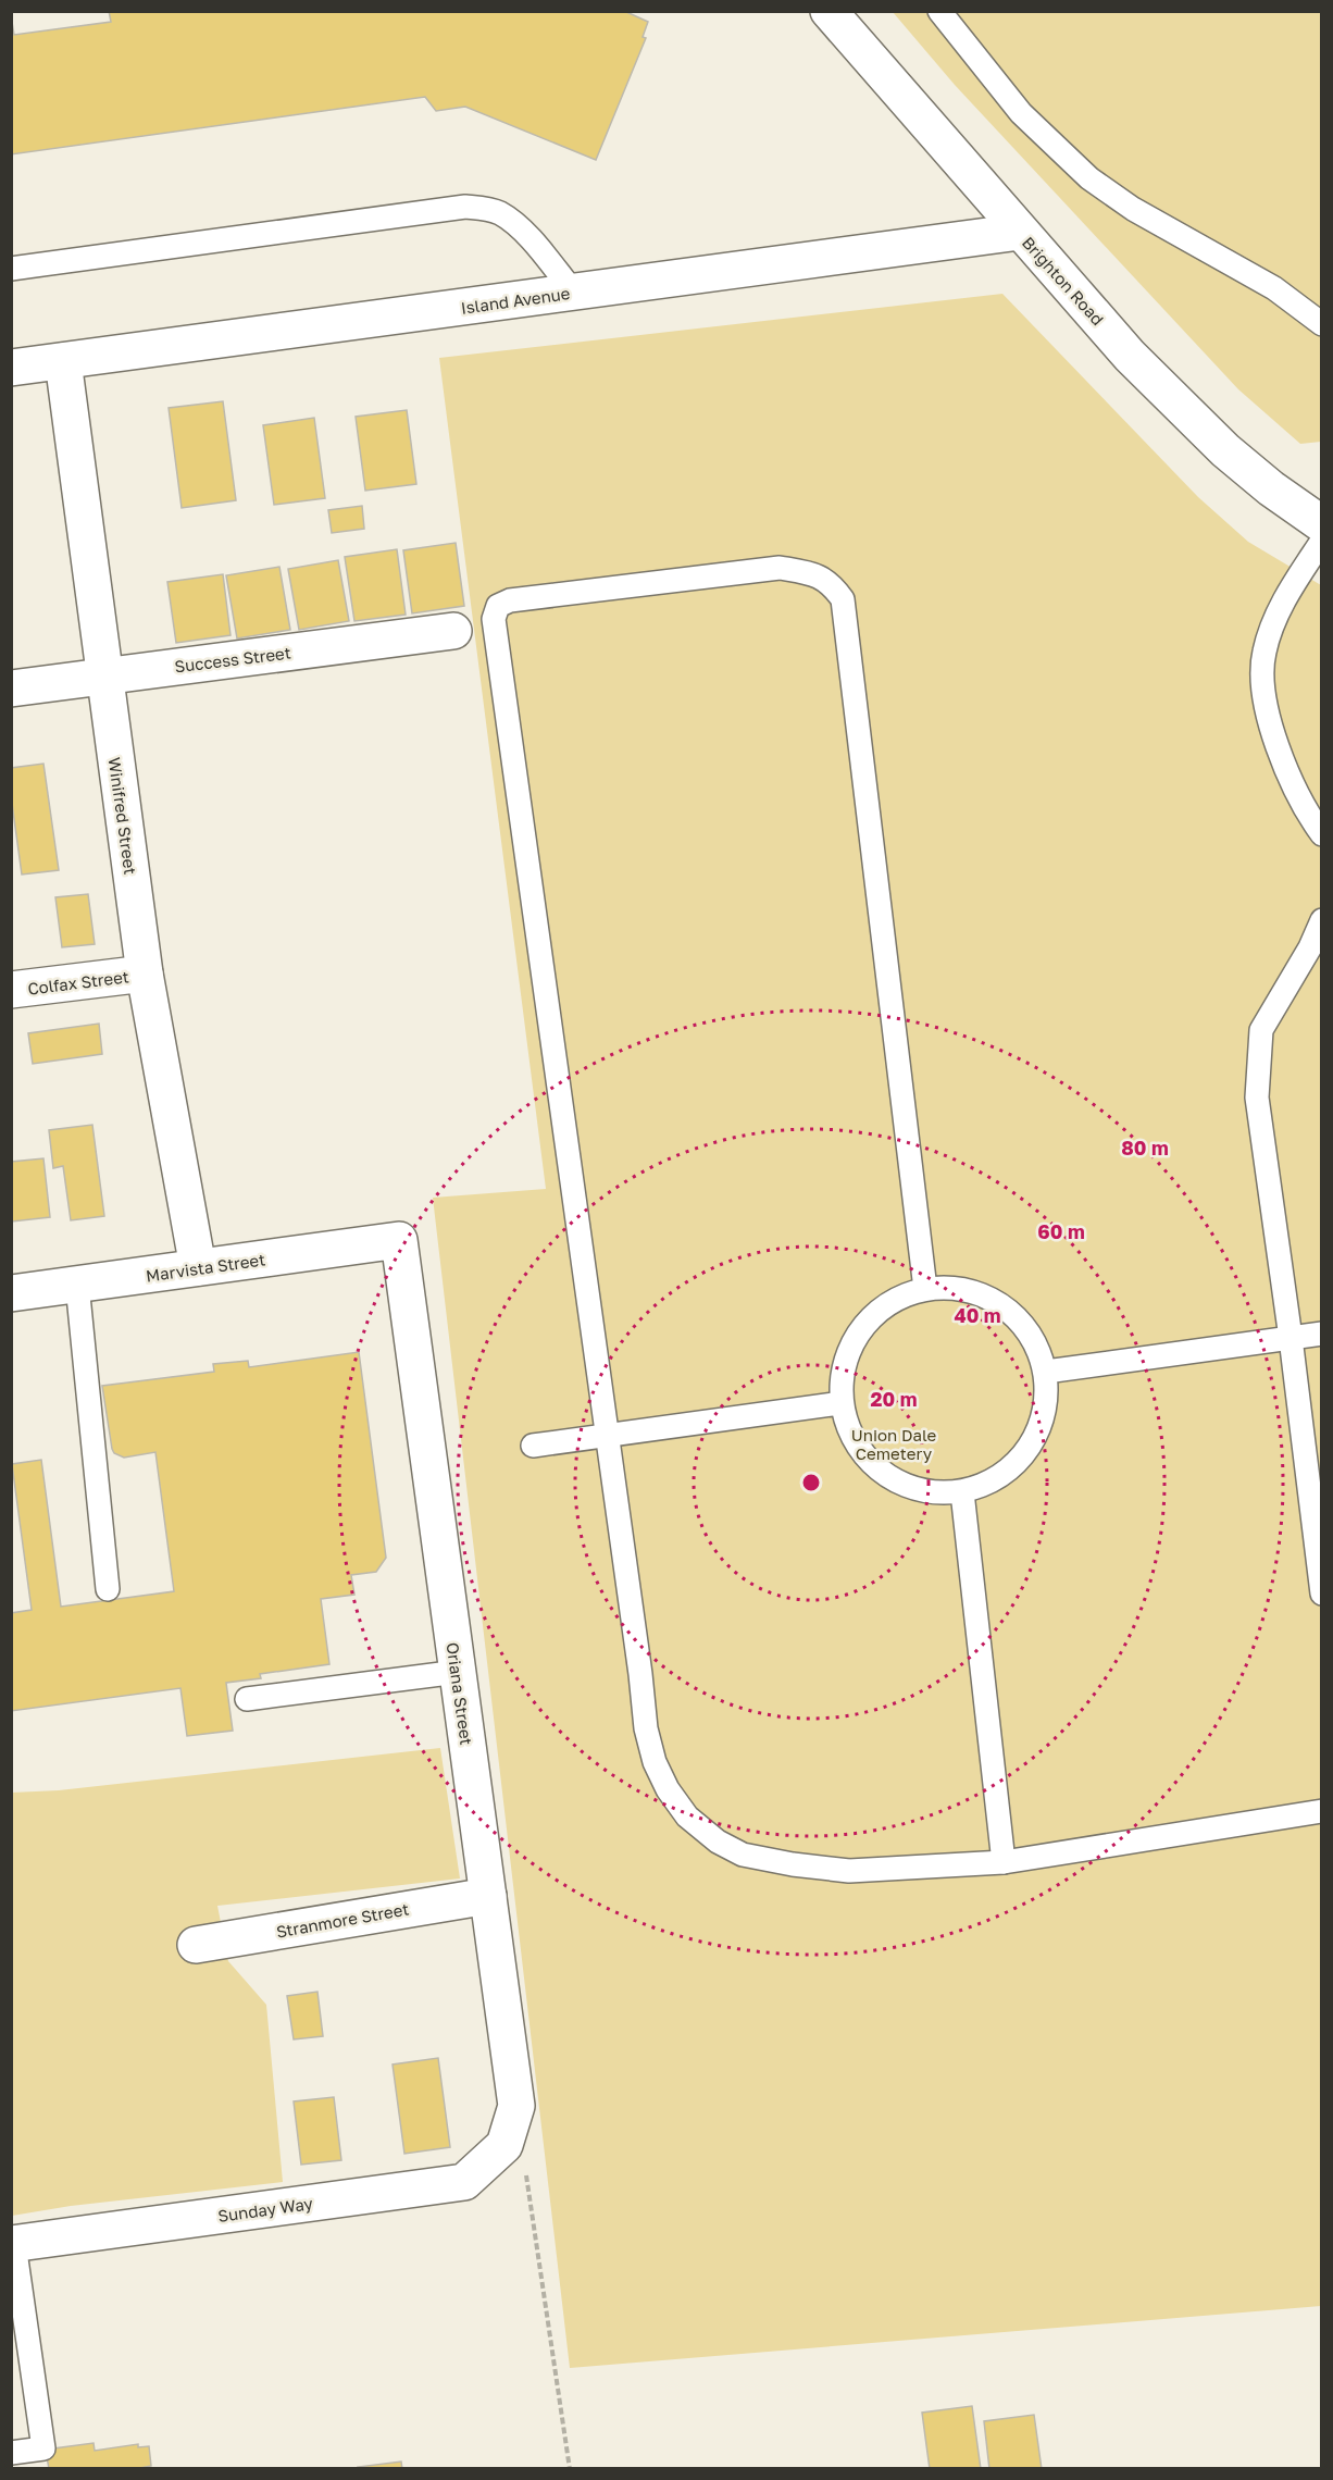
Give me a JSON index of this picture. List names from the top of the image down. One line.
{"streets":{"street":["Brighton Road","Island Avenue","Success Street","Winifred Street","Colfax Street","Marvista Street","Oriana Street","Stranmore Street","Sunday Way"]},"crossings":[["Brighton Road","Island Avenue"],["Island Avenue","Winifred Street"],["Success Street","Winifred Street"],["Winifred Street","Colfax Street"],["Winifred Street","Marvista Street"],["Marvista Street","Oriana Street"],["Oriana Street","Stranmore Street"],["Oriana Street","Sunday Way"]],"parks":["Union Dale Cemetery"],"rings":["80 m","60 m","40 m","20 m"]}
